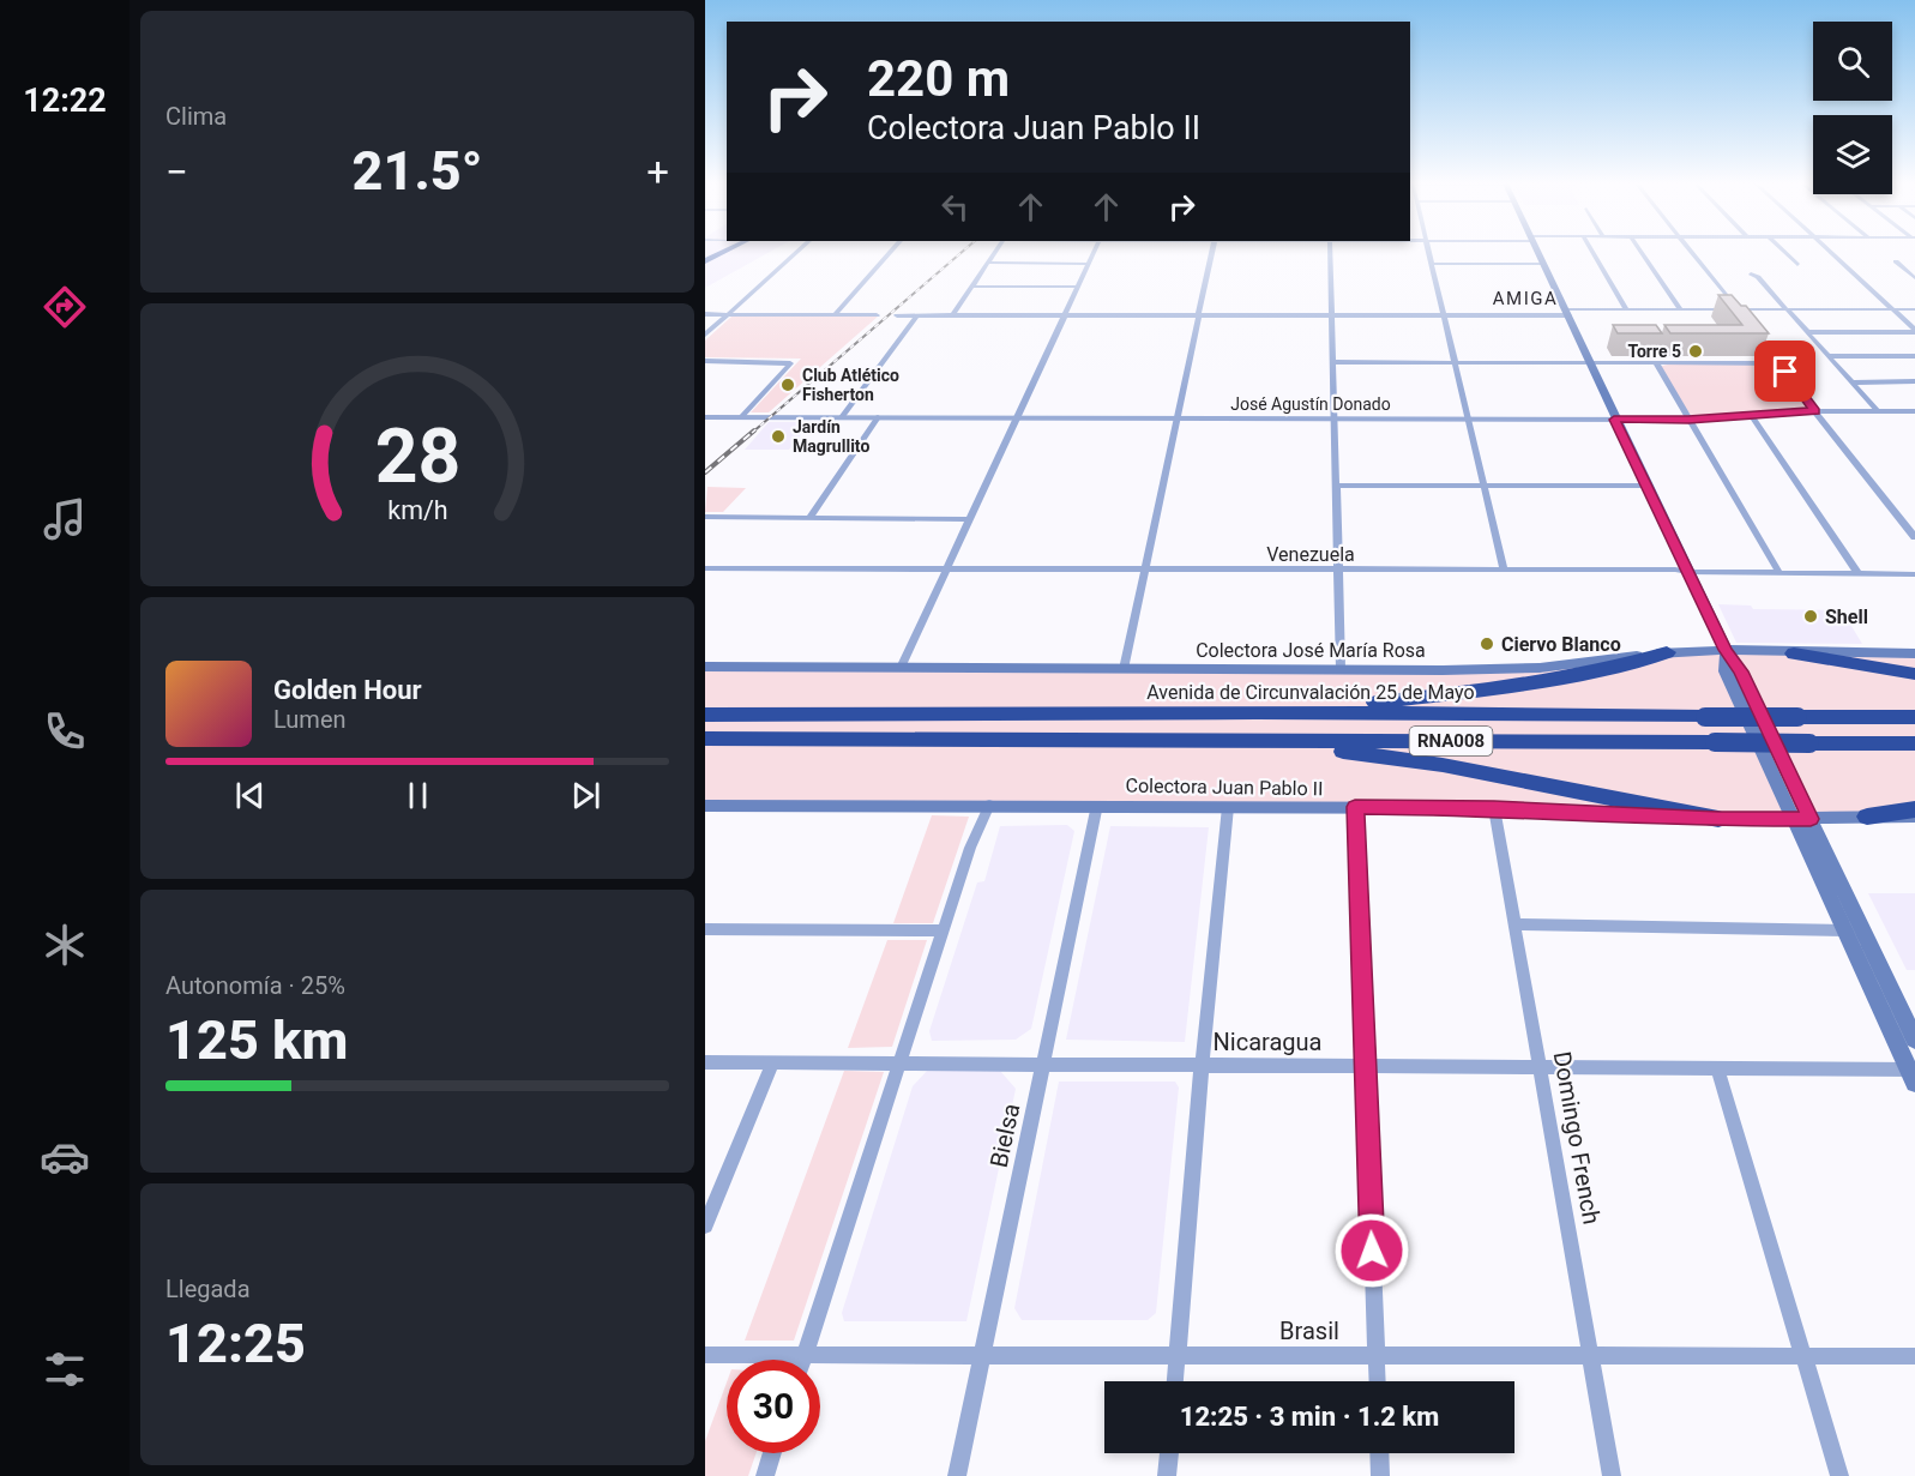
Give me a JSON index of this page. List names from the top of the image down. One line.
{"streets":{"highway":["Avenida de Circunvalación 25 de Mayo","RNA008"],"main road":["Colectora José María Rosa","Colectora Juan Pablo II"],"street":["José Agustín Donado","Venezuela","Nicaragua","Bielsa","Domingo French","Brasil"]},"crossings":[["Colectora Juan Pablo II","Bielsa"],["Colectora Juan Pablo II","Domingo French"],["Nicaragua","Bielsa"],["Nicaragua","Domingo French"],["Bielsa","Brasil"],["Domingo French","Brasil"]],"districts":["AMIGA"],"places":["Torre 5","Club Atlético Fisherton","Jardín Magrullito","Shell","Ciervo Blanco"],"page":{"tabs":"12:22","tile":["Clima",["Autonomía · 25%","125 km"],["Llegada","12:25"]],"turn":["220 m","Colectora Juan Pablo II"],"heat":["−","21.5°","+"],"song":["Golden Hour","Lumen"],"limit":"30","trip":"12:25 · 3 min · 1.2 km","gauge":["28","km/h"]}}
